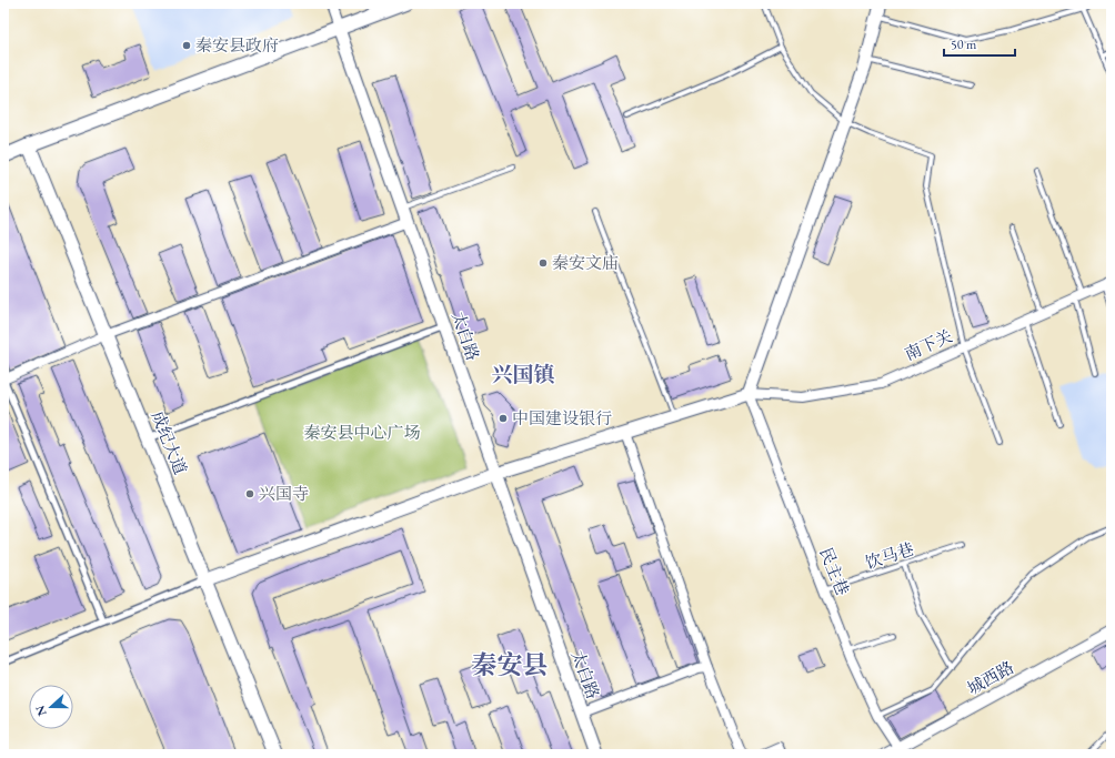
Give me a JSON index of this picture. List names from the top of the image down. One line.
{"streets":{"main road":["太白路","成纪大道"],"street":["南下关","民主巷","城西路"],"lane":["饮马巷"]},"crossings":[["南下关","民主巷"],["饮马巷","民主巷"],["民主巷","城西路"]],"districts":["兴国镇","秦安县"],"parks":["秦安县中心广场"],"places":["秦安县政府","秦安文庙","中国建设银行","兴国寺"],"scale_bar":"50 m","north":"left"}
